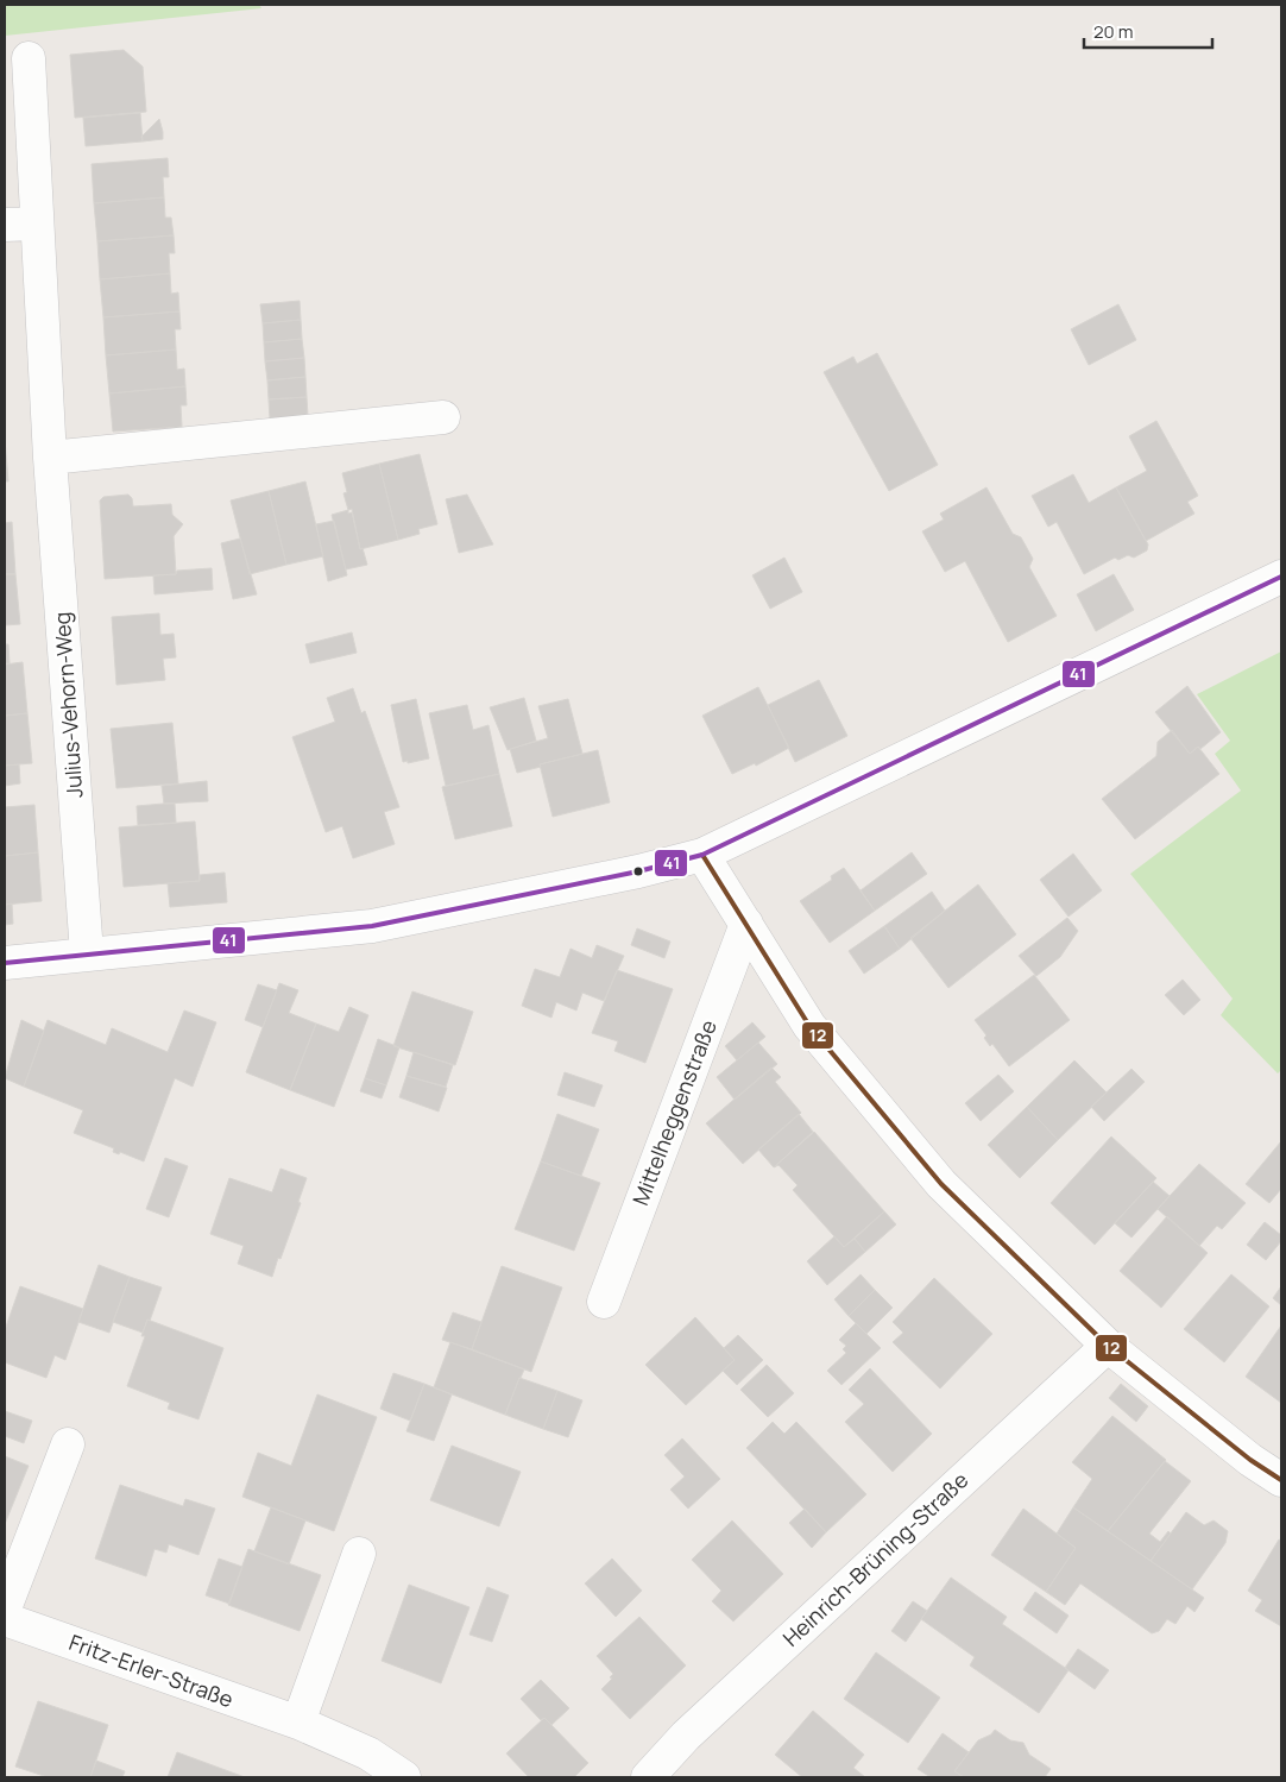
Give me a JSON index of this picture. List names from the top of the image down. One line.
{"streets":{"street":["Julius-Vehorn-Weg","Mittelheggenstraße","Heinrich-Brüning-Straße","Fritz-Erler-Straße"]},"lines":["transit line 41","transit line 12"],"scale_bar":"20 m"}
